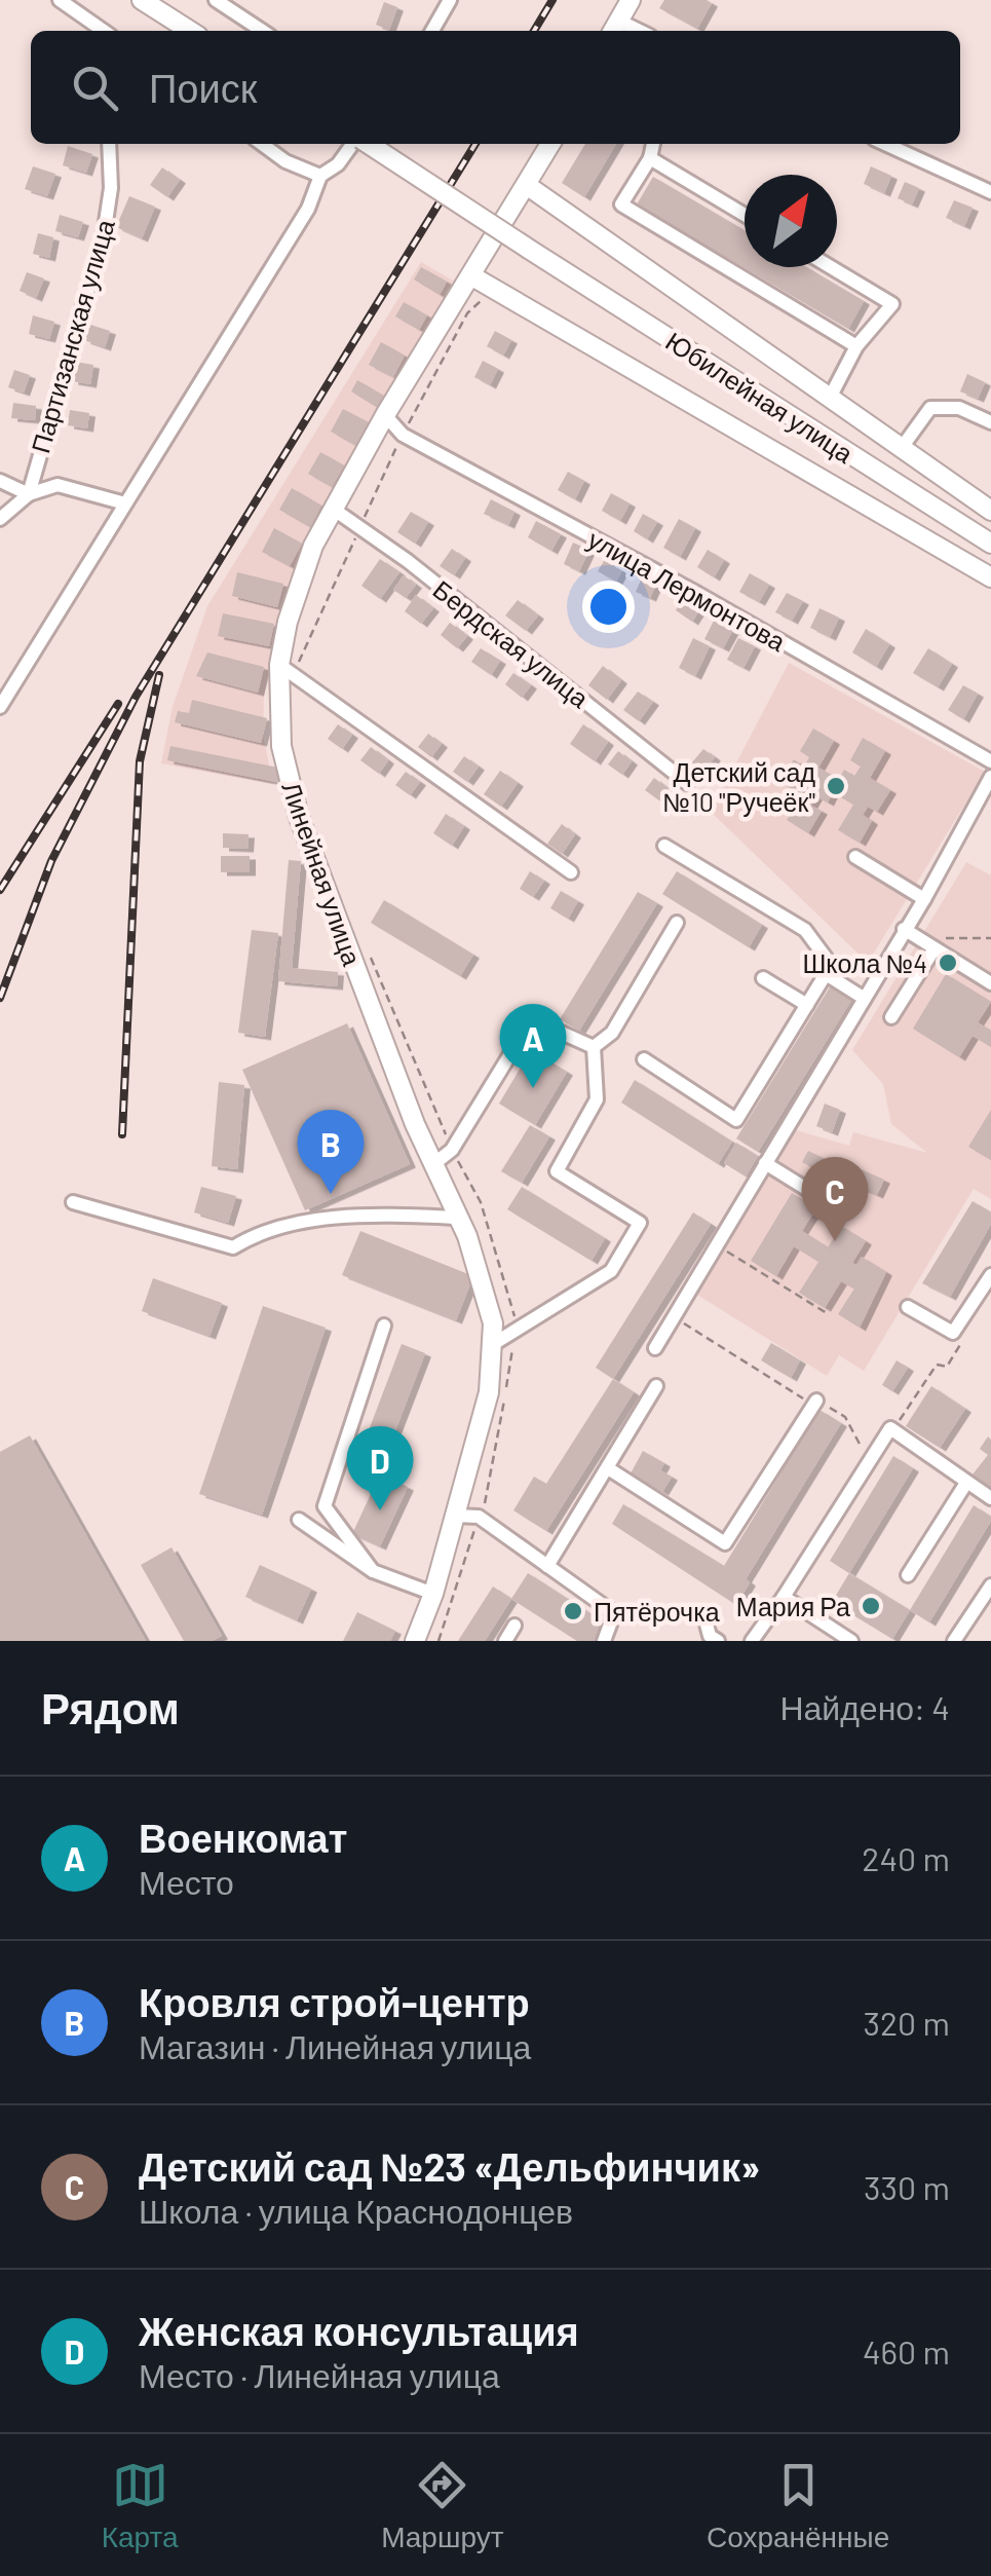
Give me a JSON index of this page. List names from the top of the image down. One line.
{"streets":{"main road":["Юбилейная улица","Линейная улица"],"street":["Партизанская улица","улица Лермонтова","Бердская улица"]},"crossings":[["улица Лермонтова","Линейная улица"],["Бердская улица","Линейная улица"]],"places":["Детский сад №10 \"Ручеёк\"","Школа №4","Мария Ра","Пятёрочка"],"north":"top right","page":{"search":"Поиск","pins":["A","B","C","D"],"heading":["Рядом","Найдено: 4"],"list":[{"mark":"A","name":"Военкомат","note":"Место","value":"240 m"},{"mark":"B","name":"Кровля строй-центр","note":"Магазин · Линейная улица","value":"320 m"},{"mark":"C","name":"Детский сад №23 «Дельфинчик»","note":"Школа · улица Краснодонцев","value":"330 m"},{"mark":"D","name":"Женская консультация","note":"Место · Линейная улица","value":"460 m"}],"nav":["Карта","Маршрут","Сохранённые"]}}
